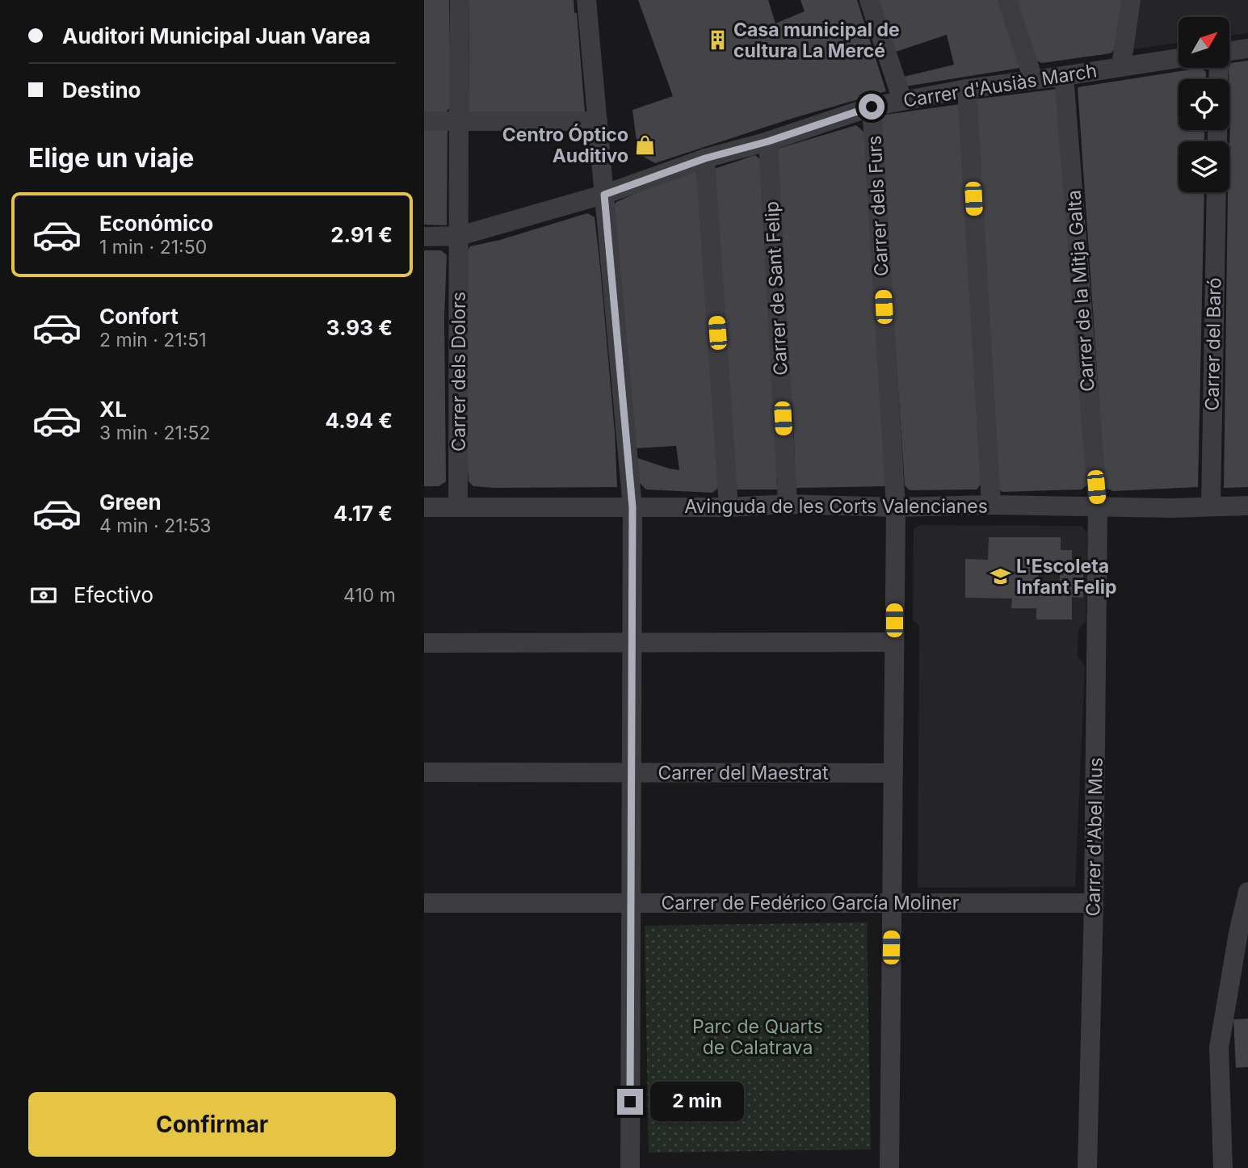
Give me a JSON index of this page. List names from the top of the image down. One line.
{"streets":{"street":["Carrer d'Ausiàs March","Carrer dels Furs","Carrer de Sant Felip","Carrer de la Mitja Galta","Carrer del Baró","Carrer dels Dolors","Avinguda de les Corts Valencianes","Carrer del Maestrat","Carrer d'Abel Mus","Carrer de Fedérico García Moliner"]},"crossings":[["Carrer d'Ausiàs March","Carrer dels Furs"],["Carrer d'Ausiàs March","Carrer de Sant Felip"],["Carrer d'Ausiàs March","Carrer de la Mitja Galta"],["Carrer d'Ausiàs March","Carrer dels Dolors"],["Carrer dels Furs","Avinguda de les Corts Valencianes"],["Carrer dels Furs","Carrer del Maestrat"],["Carrer dels Furs","Carrer de Fedérico García Moliner"],["Carrer de Sant Felip","Avinguda de les Corts Valencianes"],["Carrer de la Mitja Galta","Avinguda de les Corts Valencianes"],["Carrer de la Mitja Galta","Carrer d'Abel Mus"],["Carrer del Baró","Avinguda de les Corts Valencianes"],["Carrer dels Dolors","Avinguda de les Corts Valencianes"],["Avinguda de les Corts Valencianes","Carrer d'Abel Mus"],["Carrer d'Abel Mus","Carrer de Fedérico García Moliner"]],"parks":["Parc de Quarts de Calatrava"],"places":{"building":["Casa municipal de cultura La Mercé"],"shop":["Centro Óptico Auditivo"],"school or university":["L'Escoleta Infant Felip"]},"north":"top right","page":{"banner":["Auditori Municipal Juan Varea","Destino"],"heading":"Elige un viaje","list":[{"name":"Económico","note":"1 min · 21:50","value":"2.91 €"},{"name":"Confort","note":"2 min · 21:51","value":"3.93 €"},{"name":"XL","note":"3 min · 21:52","value":"4.94 €"},{"name":"Green","note":"4 min · 21:53","value":"4.17 €"}],"pay":["Efectivo","410 m"],"buttons":"Confirmar","bubble":"2 min"}}
